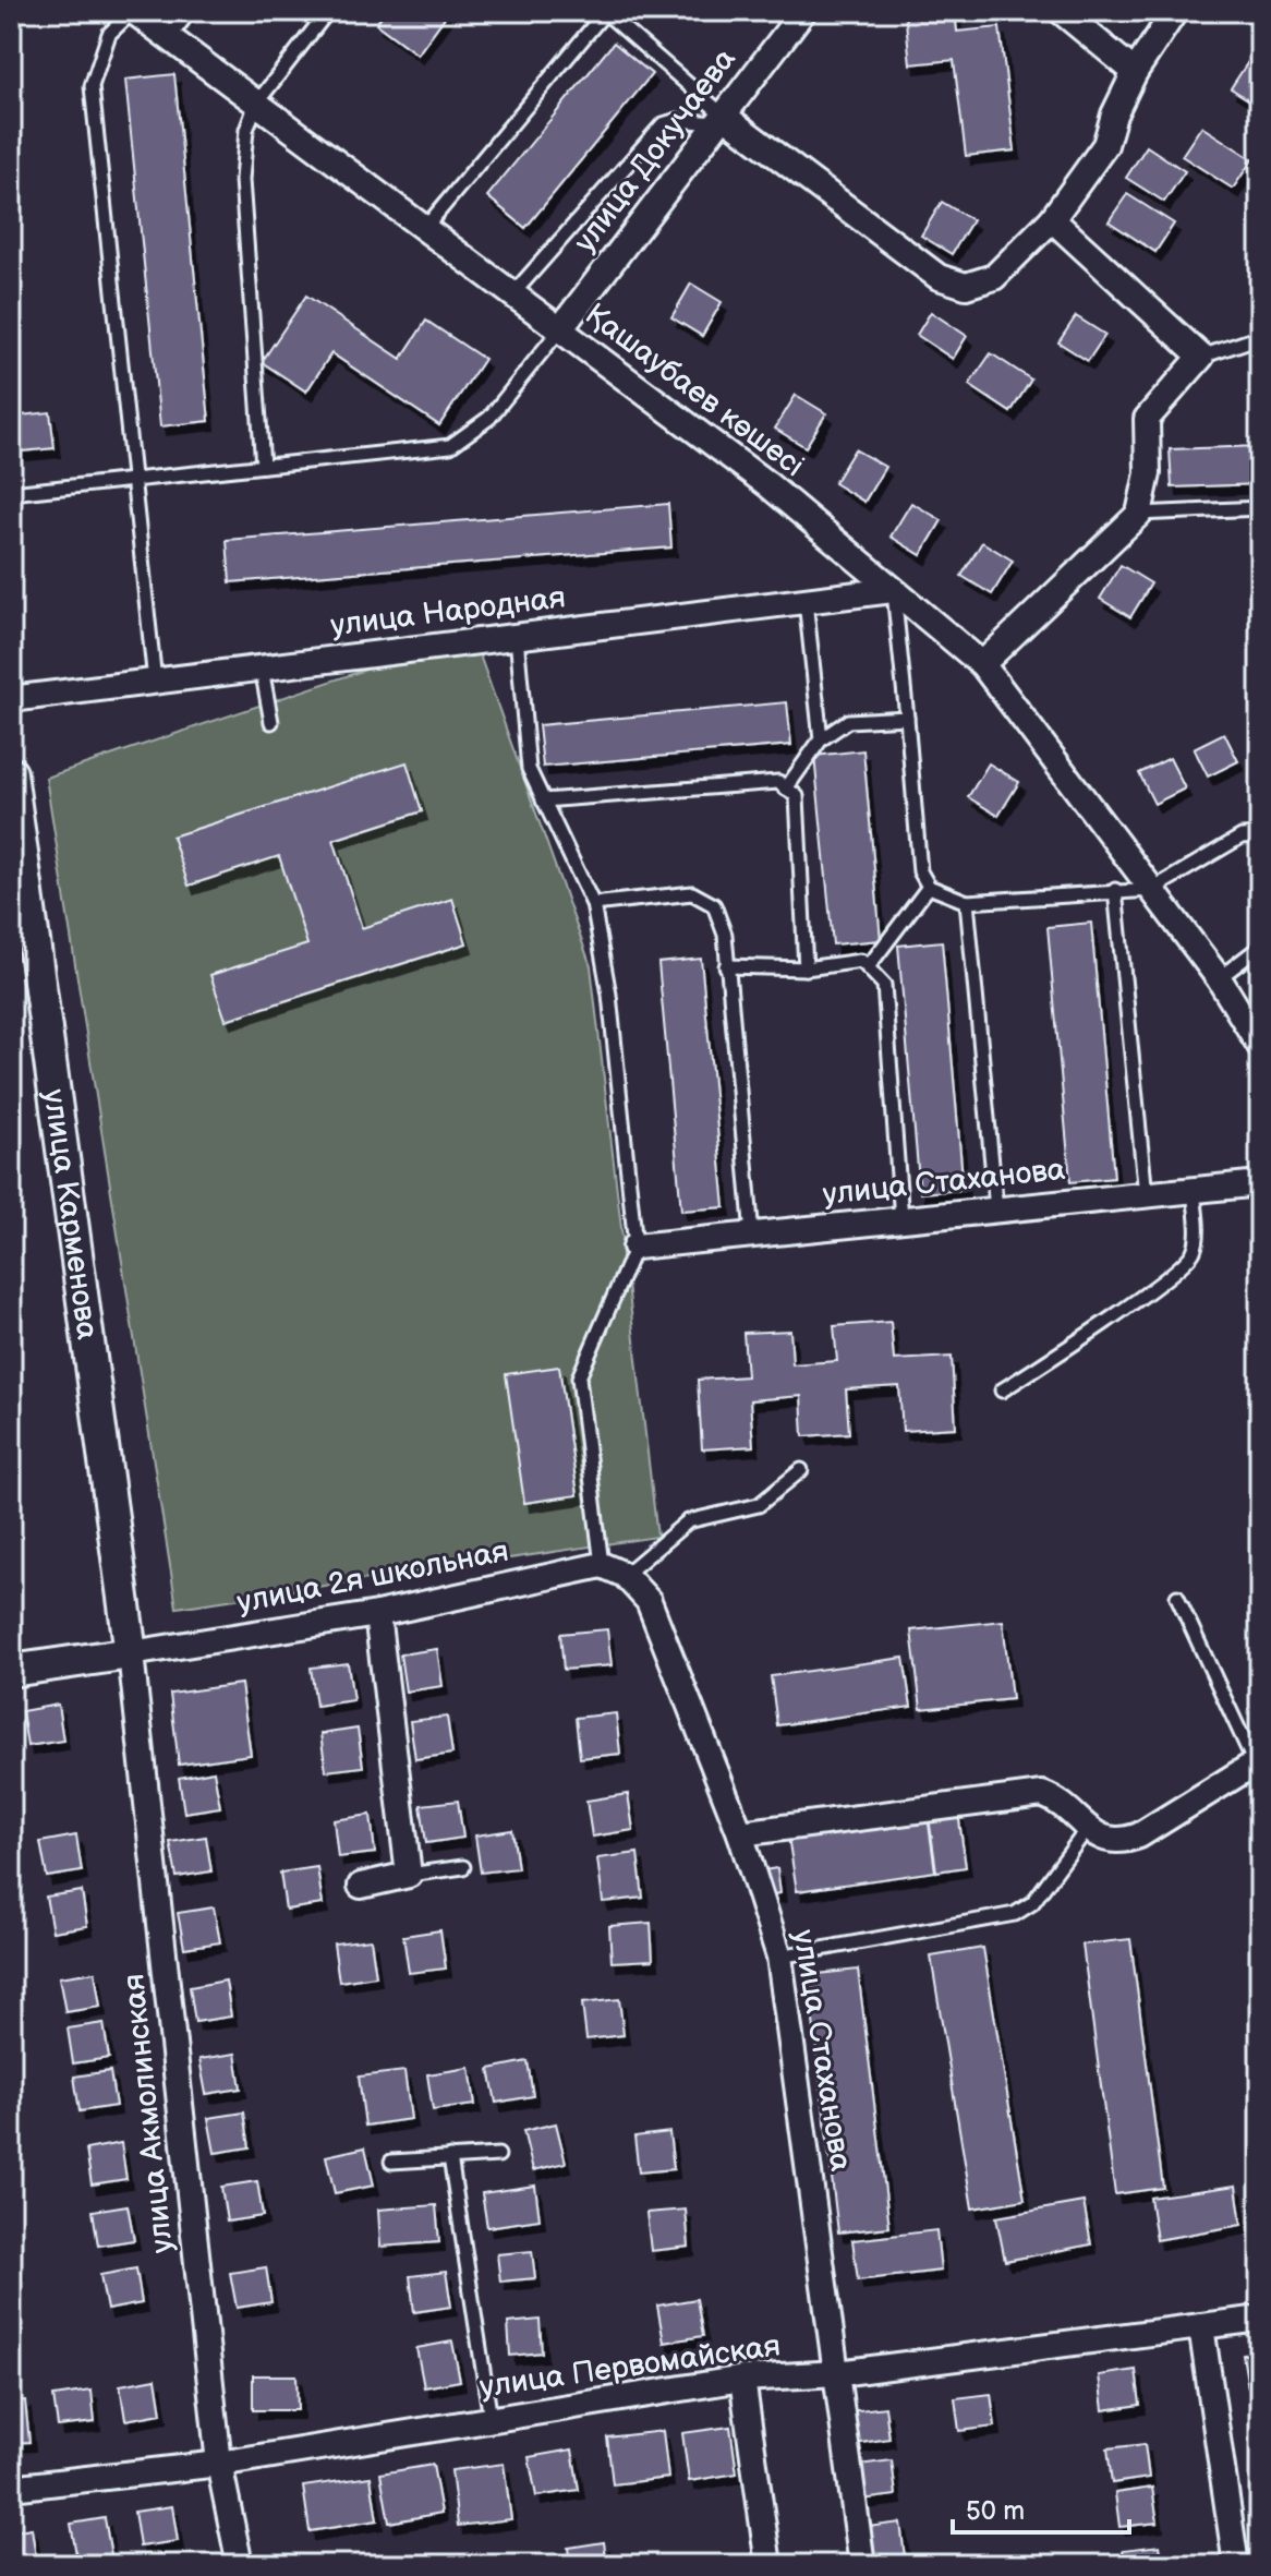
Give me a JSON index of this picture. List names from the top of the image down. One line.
{"streets":{"street":["улица Докучаева","Қашаубаев көшесі","улица Народная","улица Стаханова","улица Карменова","улица 2я школьная","улица Акмолинская","улица Первомайская"]},"crossings":[["улица Докучаева","Қашаубаев көшесі"],["Қашаубаев көшесі","улица Народная"],["улица Стаханова","улица Первомайская"],["улица Карменова","улица 2я школьная"],["улица Карменова","улица Акмолинская"],["улица 2я школьная","улица Акмолинская"],["улица Акмолинская","улица Первомайская"]],"scale_bar":"50 m"}
